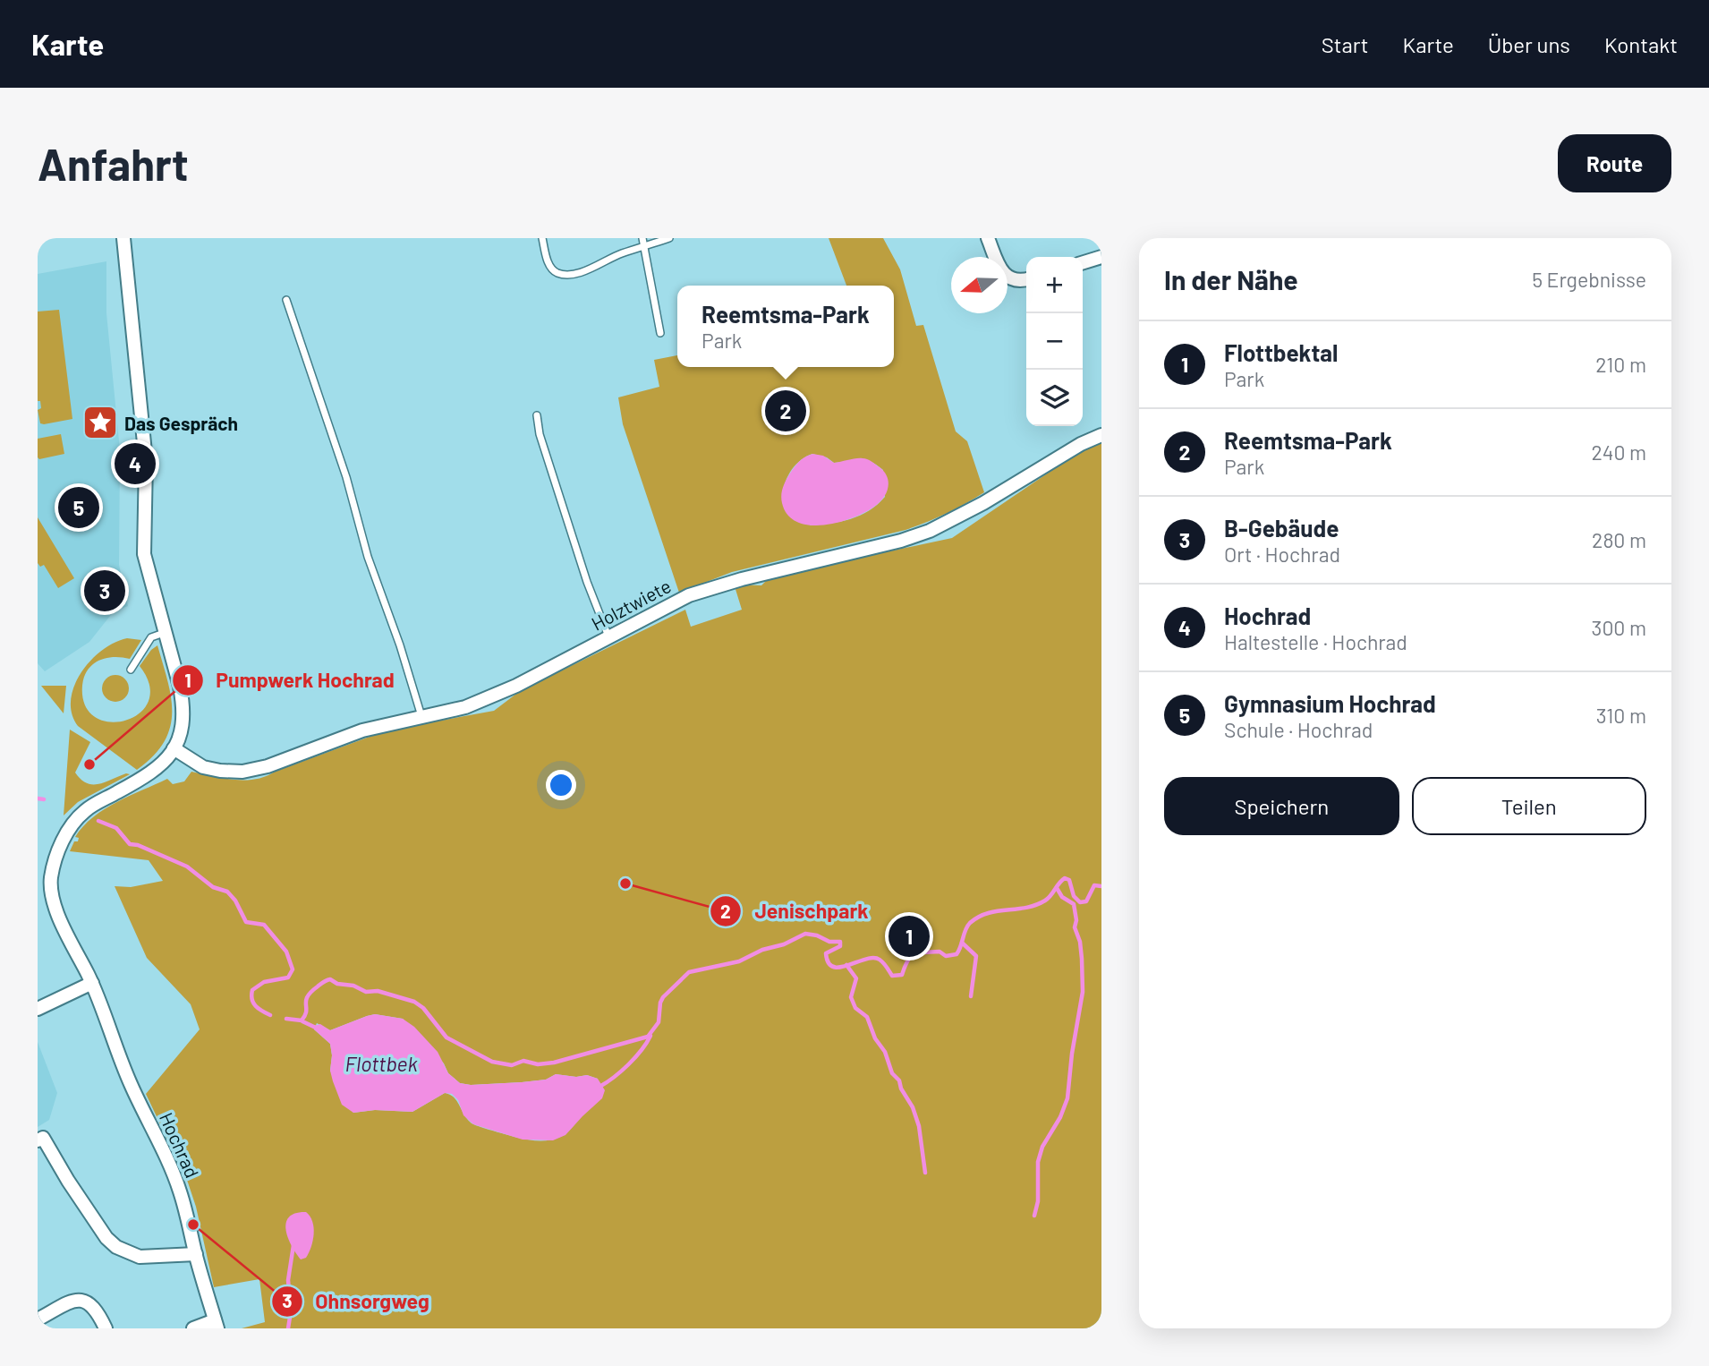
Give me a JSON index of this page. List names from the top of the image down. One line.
{"streets":{"street":["Holztwiete","Hochrad"]},"crossings":[["Holztwiete","Hochrad"]],"water":["Flottbek"],"places":{"place":["Das Gespräch"],"other":["Pumpwerk Hochrad","Jenischpark","Ohnsorgweg"]},"north":"left","page":{"header":"Karte","nav":["Start","Karte","Über uns","Kontakt"],"buttons":["Route",["Speichern","Teilen"]],"title":"Anfahrt","heading":["In der Nähe","5 Ergebnisse"],"map_buttons":["+","−"],"popup":["Reemtsma-Park","Park"],"list":[{"mark":"1","name":"Flottbektal","note":"Park","value":"210 m"},{"mark":"2","name":"Reemtsma-Park","note":"Park","value":"240 m"},{"mark":"3","name":"B-Gebäude","note":"Ort · Hochrad","value":"280 m"},{"mark":"4","name":"Hochrad","note":"Haltestelle · Hochrad","value":"300 m"},{"mark":"5","name":"Gymnasium Hochrad","note":"Schule · Hochrad","value":"310 m"}],"pins":["2","4","5","3","1"]}}
